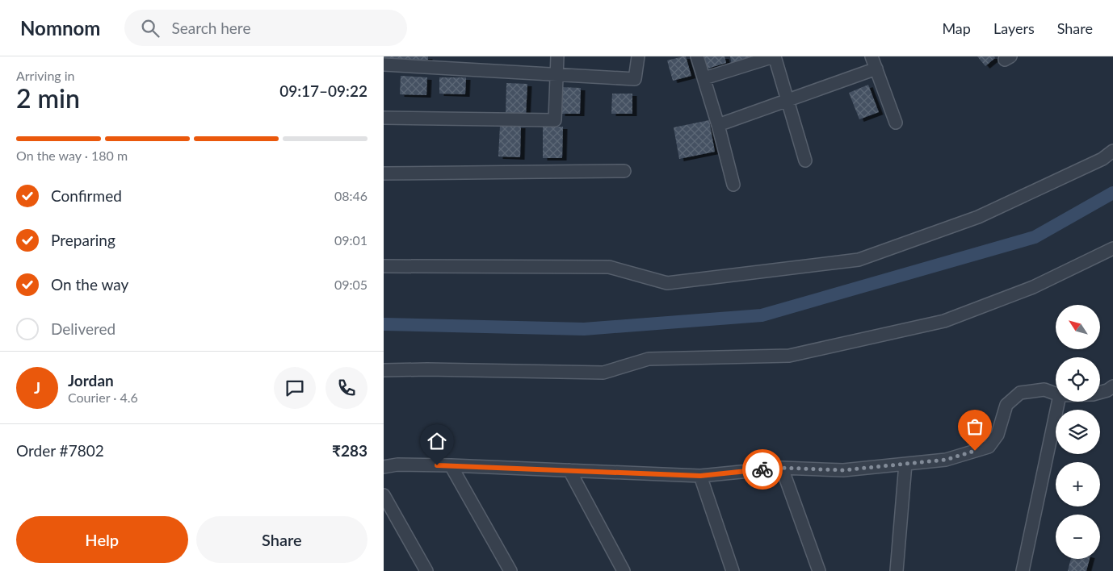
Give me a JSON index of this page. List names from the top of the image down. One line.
{"north":"top left","page":{"header":"Nomnom","search":"Search here","nav":["Map","Layers","Share"],"heading":["2 min","Arriving in","09:17–09:22"],"panel":["Jordan","Courier · 4.6","Order #7802","₹283"],"bar":"On the way · 180 m","list":[["Confirmed","08:46"],["Preparing","09:01"],["On the way","09:05"],"Delivered"],"map_buttons":["+","−"],"round":"J","buttons":["Help","Share"]}}
